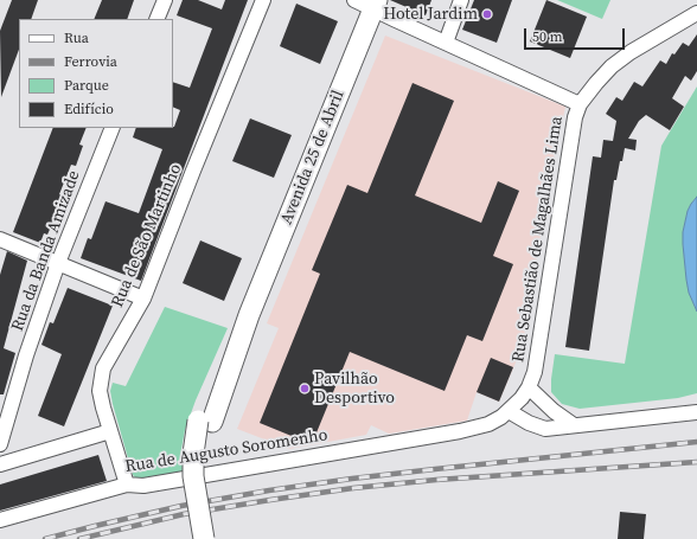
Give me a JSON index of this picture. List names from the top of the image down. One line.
{"streets":{"street":["Avenida 25 de Abril","Rua de São Martinho","Rua Sebastião de Magalhães Lima","Rua da Banda Amizade","Rua de Augusto Soromenho"]},"crossings":[["Rua de São Martinho","Rua de Augusto Soromenho"],["Rua Sebastião de Magalhães Lima","Rua de Augusto Soromenho"]],"places":["Hotel Jardim","Pavilhão Desportivo"],"legend":["Rua","Ferrovia","Parque","Edifício"],"scale_bar":"50 m"}
